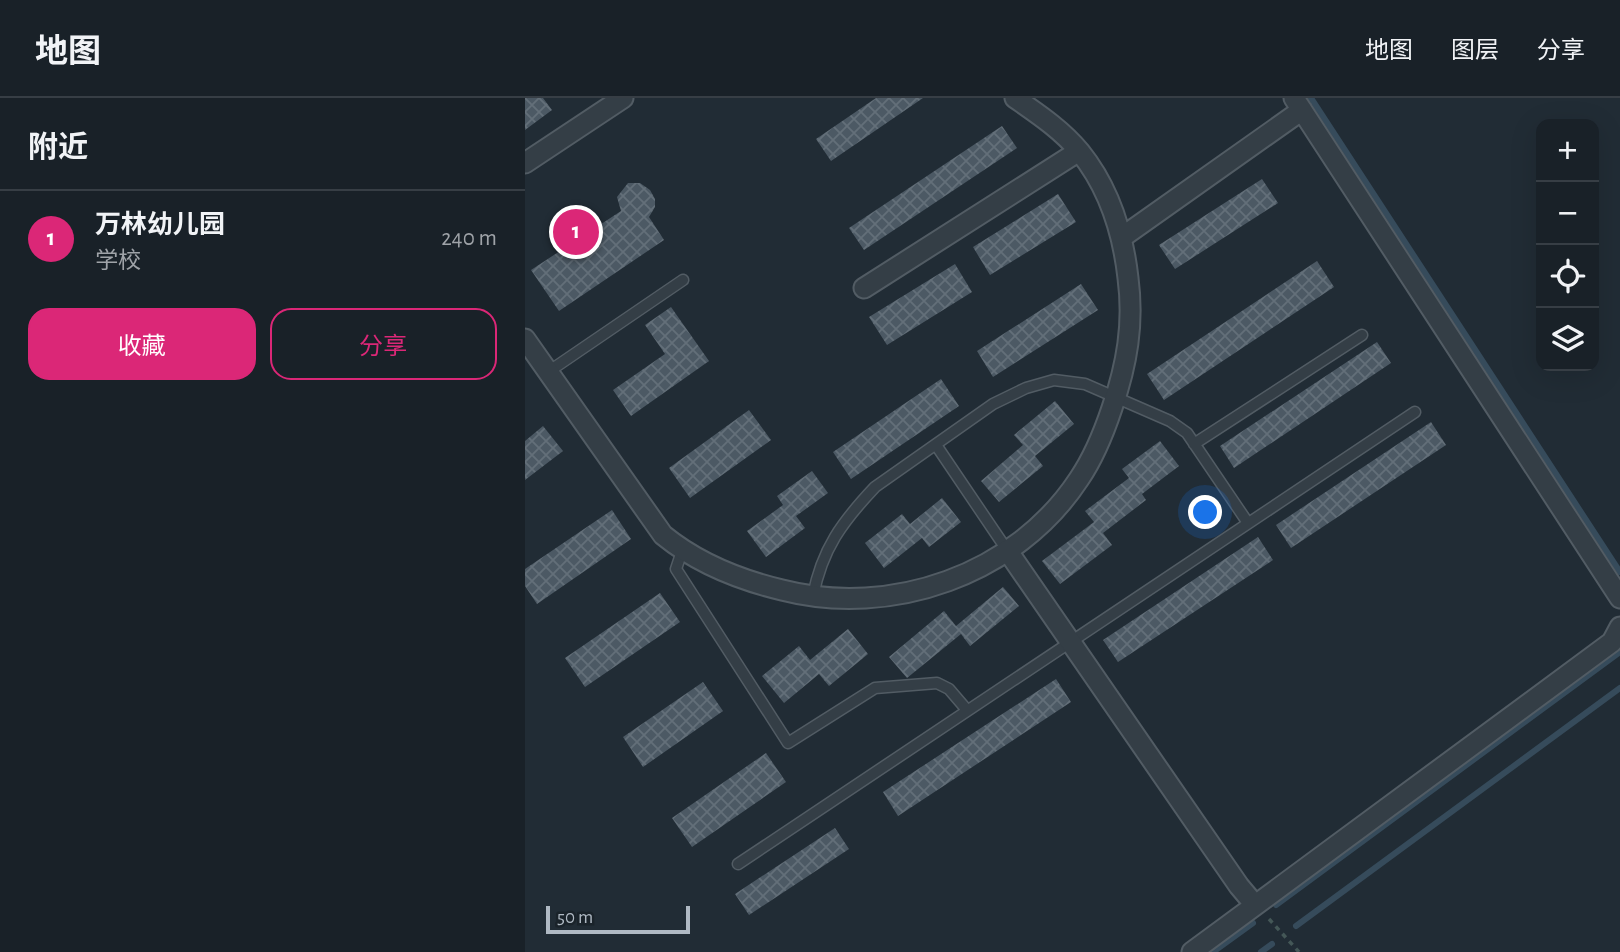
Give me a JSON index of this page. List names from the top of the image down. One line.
{"scale_bar":"50 m","page":{"header":"地图","nav":["地图","图层","分享"],"heading":"附近","map_buttons":["+","−"],"list":[{"mark":"1","name":"万林幼儿园","note":"学校","value":"240 m"}],"pins":"1","buttons":["收藏","分享"],"scale":"50 m"}}
